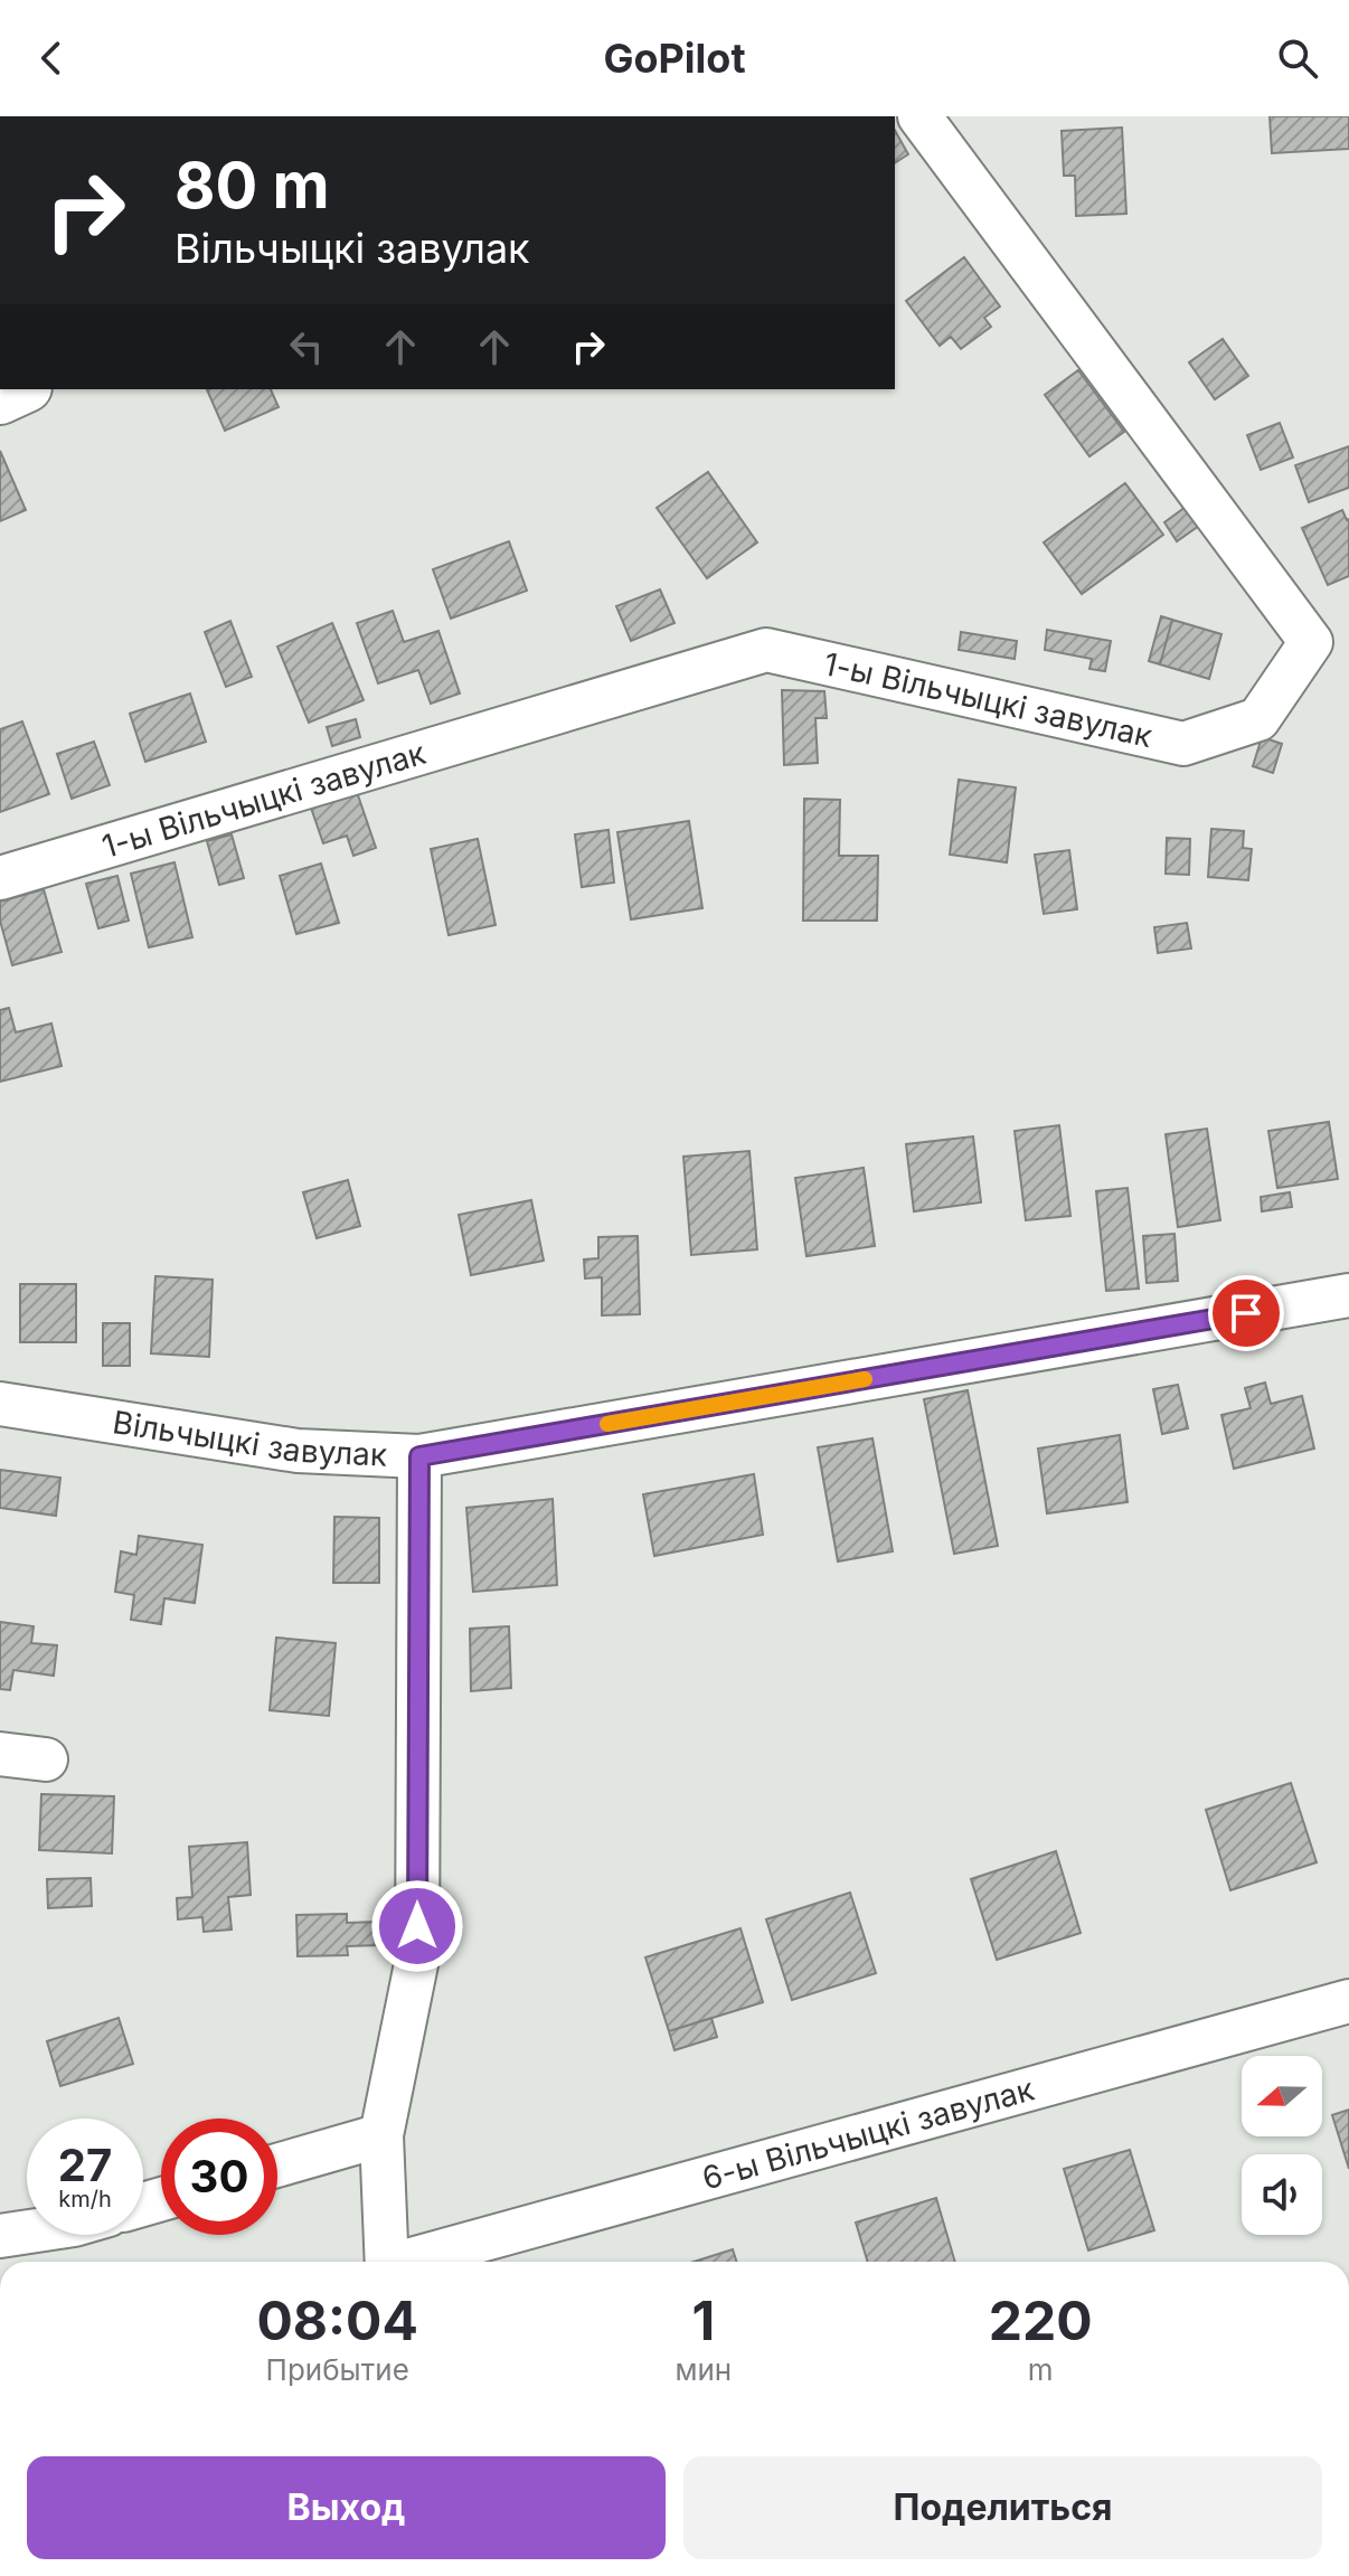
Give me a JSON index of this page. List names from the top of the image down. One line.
{"streets":{"street":["1-ы Вільчыцкі завулак","Вільчыцкі завулак","6-ы Вільчыцкі завулак"]},"north":"left","page":{"header":"GoPilot","turn":["80 m","Вільчыцкі завулак"],"speed":"27 km/h","limit":"30","eta":["08:04","Прибытие","1","мин","220","m"],"buttons":["Выход","Поделиться"]}}
